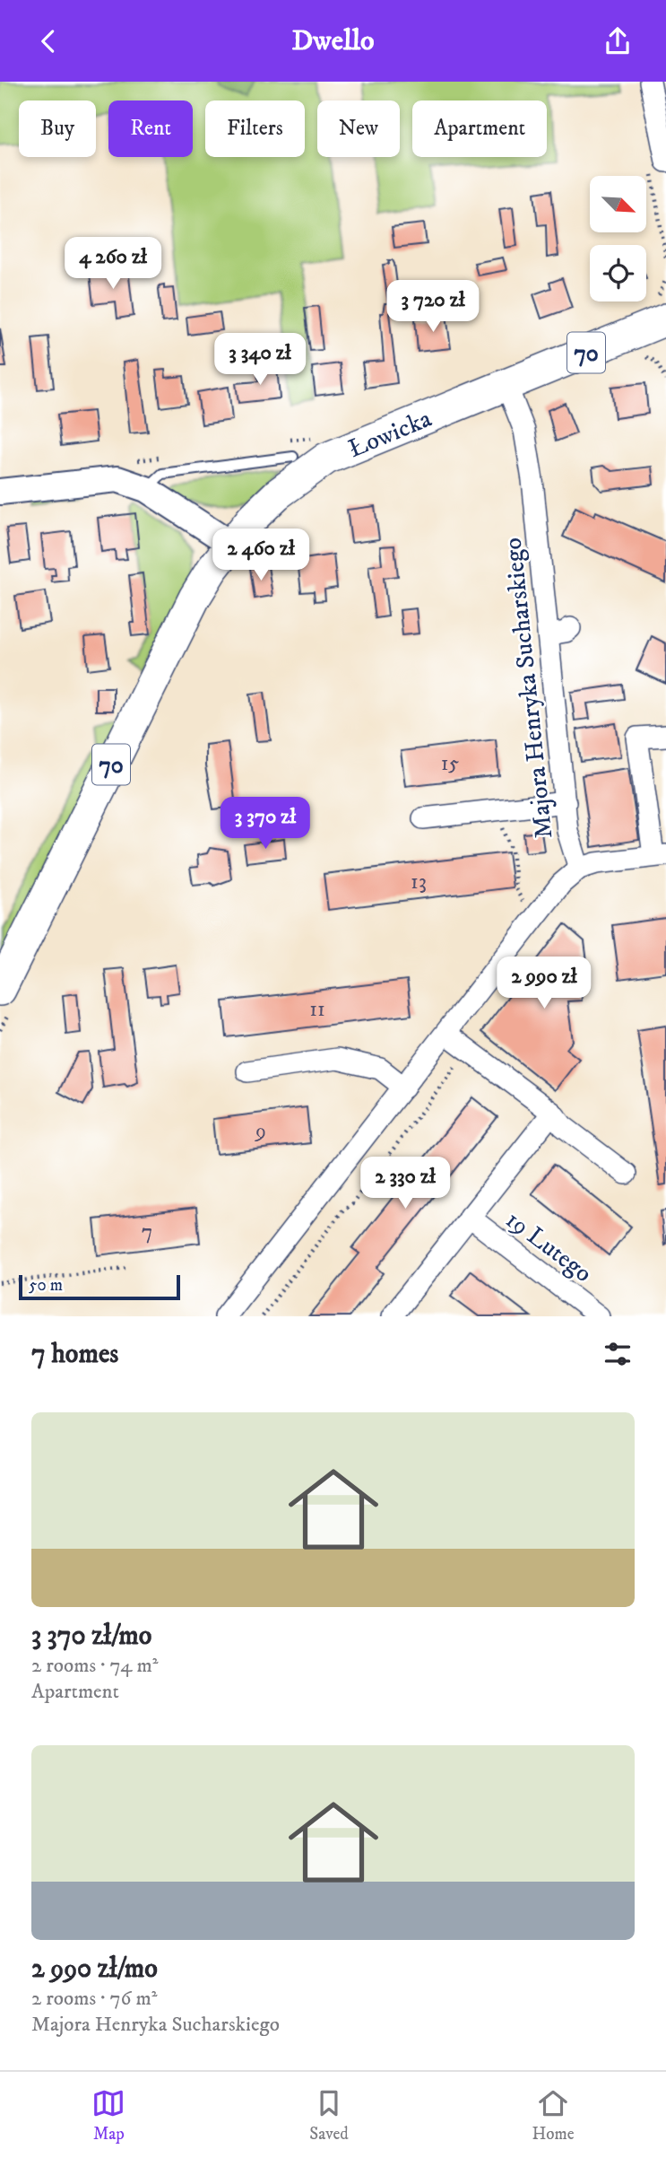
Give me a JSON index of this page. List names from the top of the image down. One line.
{"streets":{"main road":["70","Łowicka"],"street":["Majora Henryka Sucharskiego","19 Lutego"]},"crossings":[["70","Łowicka"],["Łowicka","Majora Henryka Sucharskiego"]],"house_numbers":["15","13","11","9","7"],"scale_bar":"50 m","north":"bottom right","page":{"header":"Dwello","chip":["Buy","Rent","Filters","New","Apartment"],"price":["4 260 zł","3 720 zł","3 340 zł","2 460 zł","3 370 zł","2 990 zł","2 330 zł"],"scale":"50 m","heading":"7 homes","list":[{"name":"3 370 zł/mo","note":"2 rooms · 74 m² · Apartment"},{"name":"2 990 zł/mo","note":"2 rooms · 76 m² · Majora Henryka Sucharskiego"}],"tabs":["Map","Saved","Home"]}}
